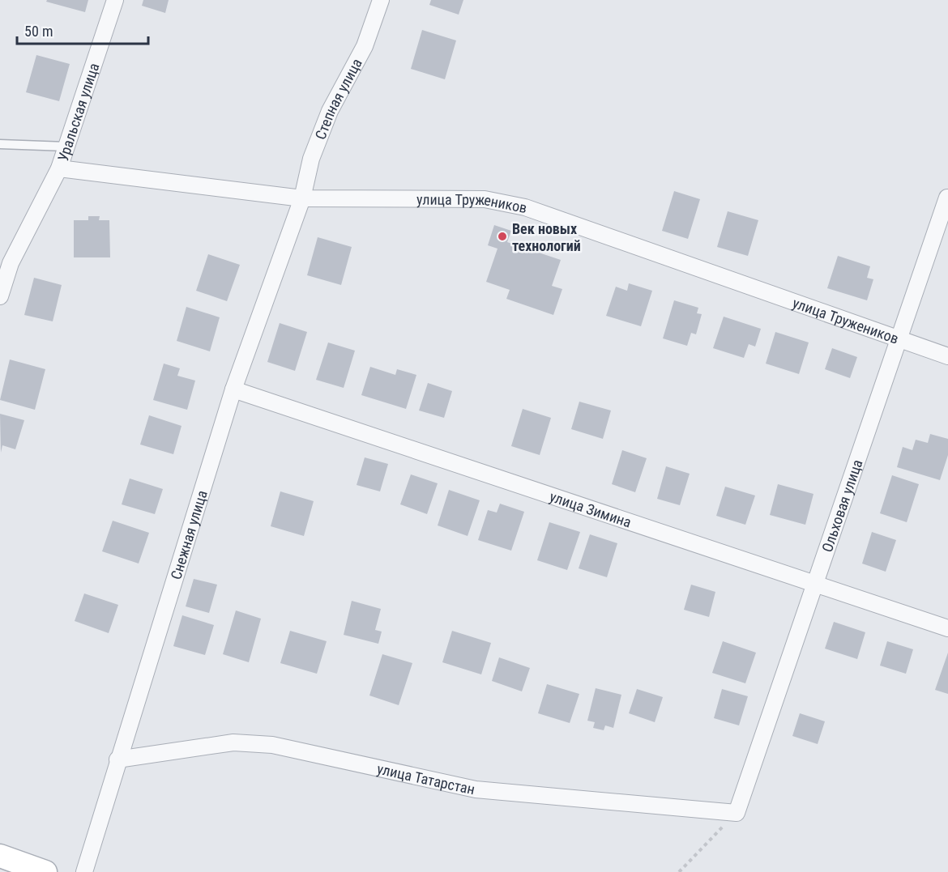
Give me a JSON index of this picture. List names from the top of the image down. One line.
{"streets":{"street":["Степная улица","Уральская улица","улица Тружеников","Ольховая улица","улица Зимина","Снежная улица","улица Татарстан"]},"crossings":[["Степная улица","улица Тружеников"],["Степная улица","Снежная улица"],["Уральская улица","улица Тружеников"],["улица Тружеников","Ольховая улица"],["улица Тружеников","Снежная улица"],["Ольховая улица","улица Зимина"],["Ольховая улица","улица Татарстан"],["улица Зимина","Снежная улица"],["Снежная улица","улица Татарстан"]],"places":["Век новых технологий"],"scale_bar":"50 m"}
